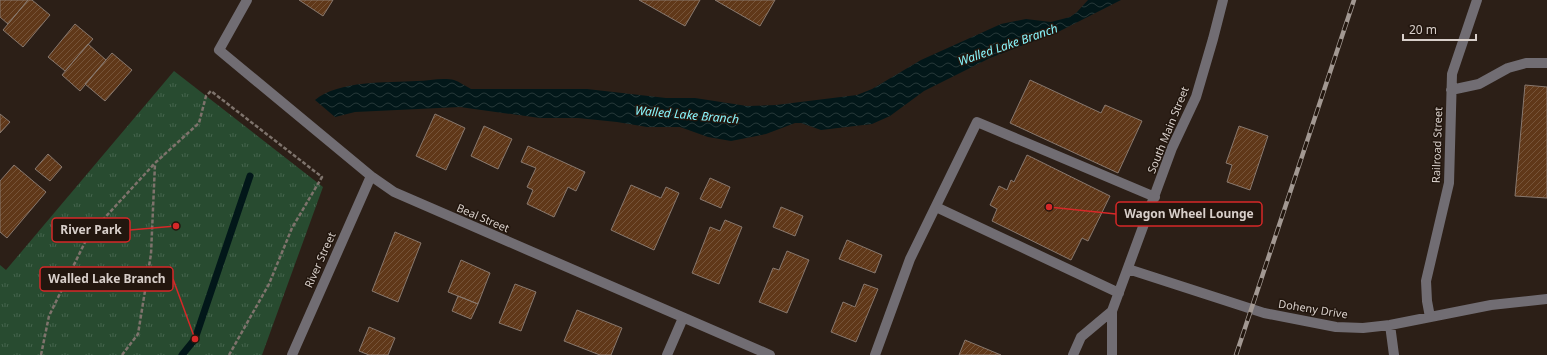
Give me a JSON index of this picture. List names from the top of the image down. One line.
{"streets":{"street":["South Main Street","Railroad Street","Beal Street","River Street","Doheny Drive"]},"crossings":[["South Main Street","Doheny Drive"],["Railroad Street","Doheny Drive"],["Beal Street","River Street"]],"water":["Walled Lake Branch"],"places":["Wagon Wheel Lounge","River Park","Walled Lake Branch"],"scale_bar":"20 m"}
